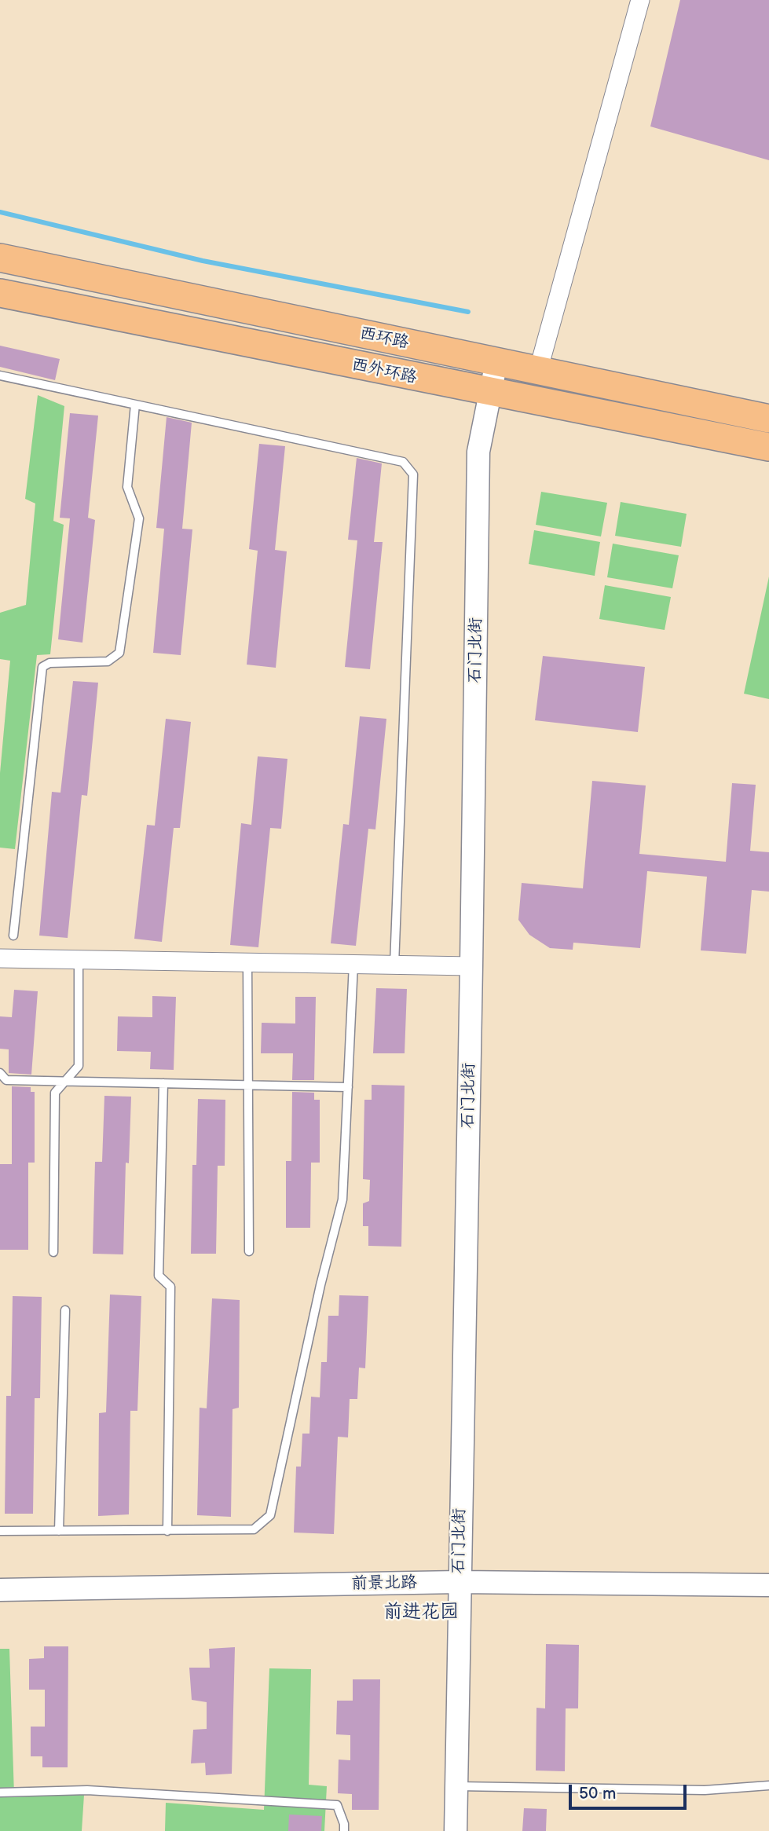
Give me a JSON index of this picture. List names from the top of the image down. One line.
{"streets":{"main road":["西环路","西外环路"],"street":["石门北街","前景北路"]},"crossings":[["西环路","石门北街"],["西外环路","石门北街"],["石门北街","前景北路"]],"districts":["前进花园"],"scale_bar":"50 m"}
